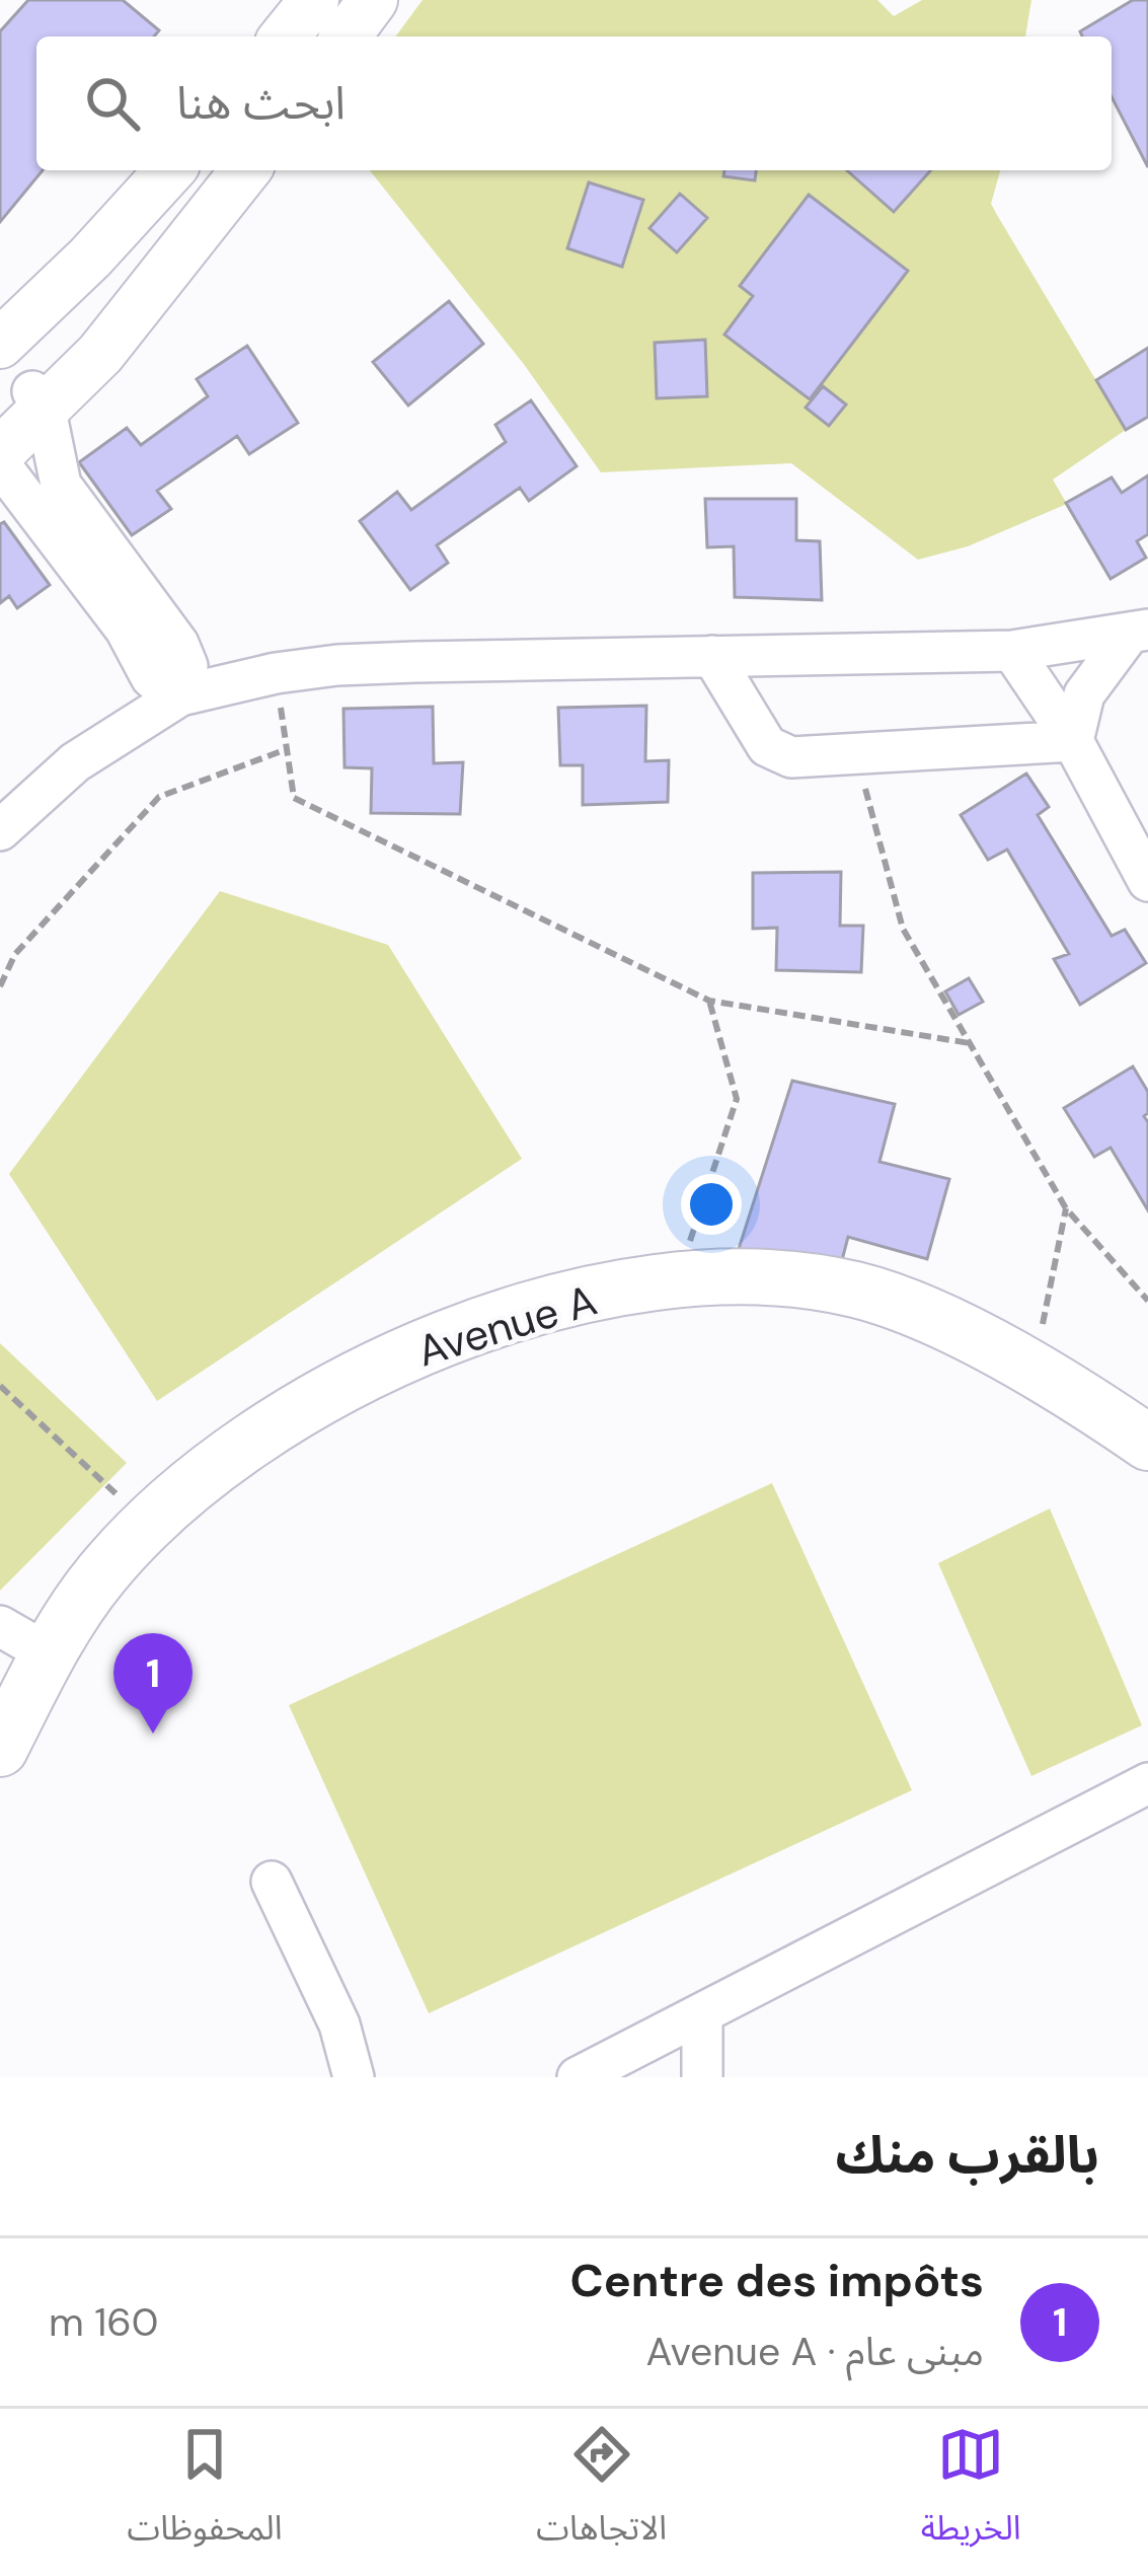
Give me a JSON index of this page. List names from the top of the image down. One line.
{"streets":{"main road":["Avenue A"]},"page":{"search":"ابحث هنا","pins":"1","heading":"بالقرب منك","list":[{"mark":"1","name":"Centre des impôts","note":"مبنى عام · Avenue A","value":"160 m"}],"nav":["الخريطة","الاتجاهات","المحفوظات"]}}
